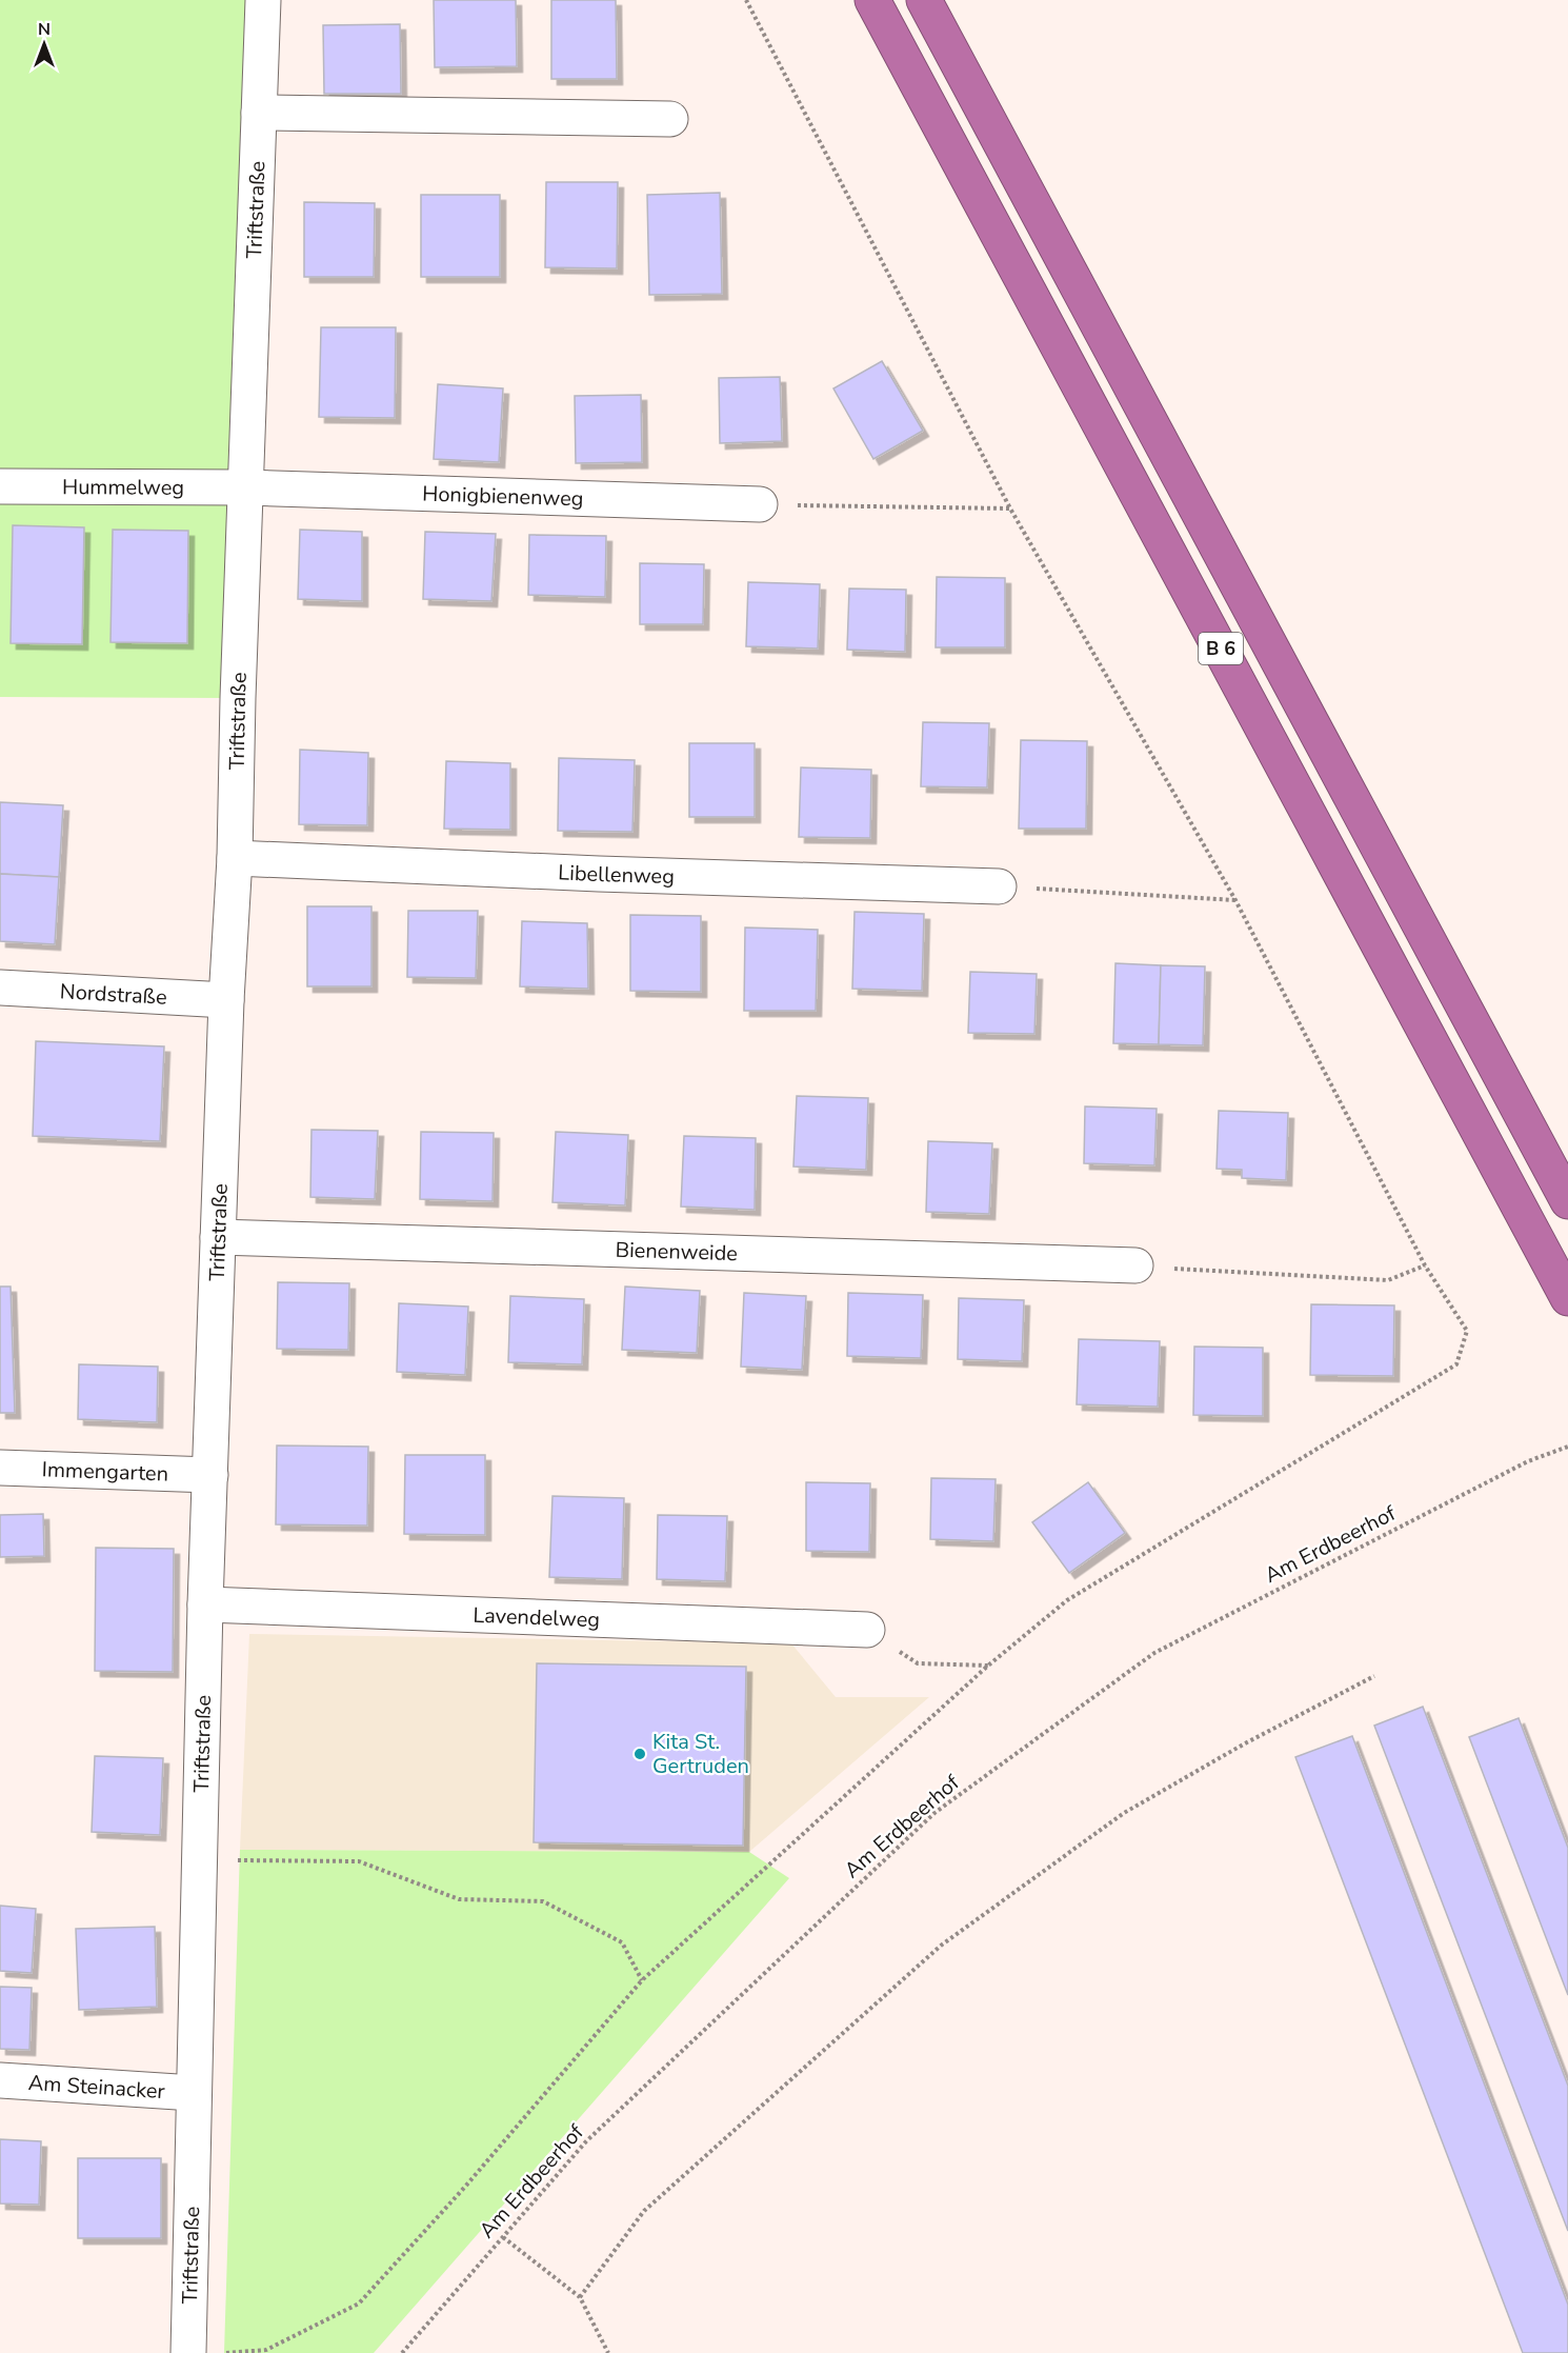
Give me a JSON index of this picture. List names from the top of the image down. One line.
{"streets":{"highway":["B 6"],"street":["Triftstraße","Hummelweg","Honigbienenweg","Libellenweg","Nordstraße","Bienenweide","Immengarten","Lavendelweg","Am Steinacker"],"path":["Am Erdbeerhof"]},"crossings":[["Triftstraße","Hummelweg"],["Triftstraße","Honigbienenweg"],["Triftstraße","Libellenweg"],["Triftstraße","Nordstraße"],["Triftstraße","Bienenweide"],["Triftstraße","Immengarten"],["Triftstraße","Lavendelweg"],["Triftstraße","Am Steinacker"],["Hummelweg","Honigbienenweg"]],"places":["Kita St. Gertruden"],"north":"top"}
